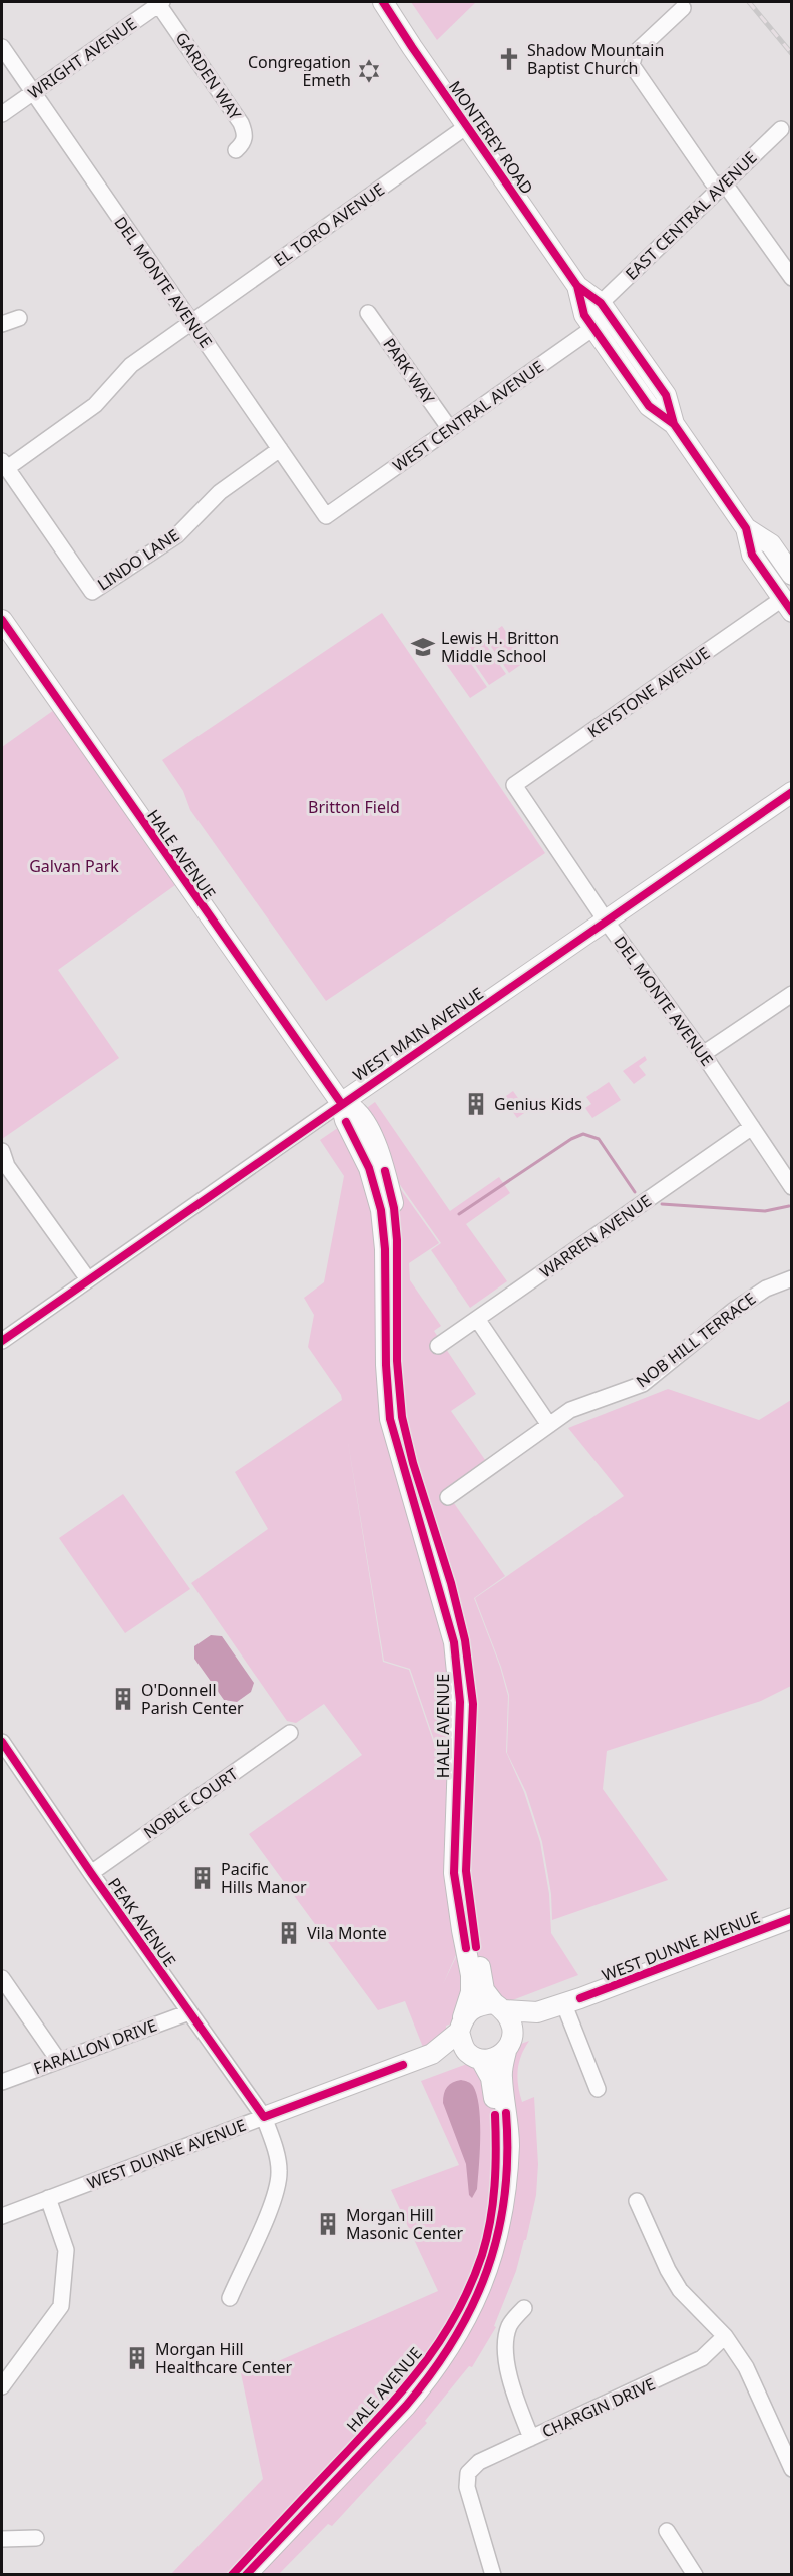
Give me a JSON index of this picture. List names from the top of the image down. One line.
{"streets":{"main road":["MONTEREY ROAD","HALE AVENUE","WEST MAIN AVENUE","WEST DUNNE AVENUE"],"street":["WRIGHT AVENUE","GARDEN WAY","EAST CENTRAL AVENUE","EL TORO AVENUE","DEL MONTE AVENUE","PARK WAY","WEST CENTRAL AVENUE","LINDO LANE","KEYSTONE AVENUE","WARREN AVENUE","NOB HILL TERRACE","NOBLE COURT","PEAK AVENUE","FARALLON DRIVE","CHARGIN DRIVE"]},"crossings":[["WRIGHT AVENUE","GARDEN WAY"],["WRIGHT AVENUE","DEL MONTE AVENUE"],["MONTEREY ROAD","EAST CENTRAL AVENUE"],["MONTEREY ROAD","EL TORO AVENUE"],["MONTEREY ROAD","WEST CENTRAL AVENUE"],["MONTEREY ROAD","KEYSTONE AVENUE"],["EAST CENTRAL AVENUE","WEST CENTRAL AVENUE"],["EL TORO AVENUE","DEL MONTE AVENUE"],["EL TORO AVENUE","LINDO LANE"],["DEL MONTE AVENUE","WEST CENTRAL AVENUE"],["DEL MONTE AVENUE","LINDO LANE"],["DEL MONTE AVENUE","KEYSTONE AVENUE"],["DEL MONTE AVENUE","WEST MAIN AVENUE"],["DEL MONTE AVENUE","WARREN AVENUE"],["PARK WAY","WEST CENTRAL AVENUE"],["HALE AVENUE","WEST MAIN AVENUE"],["HALE AVENUE","WEST DUNNE AVENUE"],["NOBLE COURT","PEAK AVENUE"],["PEAK AVENUE","WEST DUNNE AVENUE"],["PEAK AVENUE","FARALLON DRIVE"]],"parks":["Britton Field","Galvan Park"],"places":{"church":["Shadow Mountain Baptist Church"],"synagogue":["Congregation Emeth"],"school or university":["Lewis H. Britton Middle School"],"building":["Genius Kids","O'Donnell Parish Center","Pacific Hills Manor","Vila Monte","Morgan Hill Masonic Center","Morgan Hill Healthcare Center"]}}
